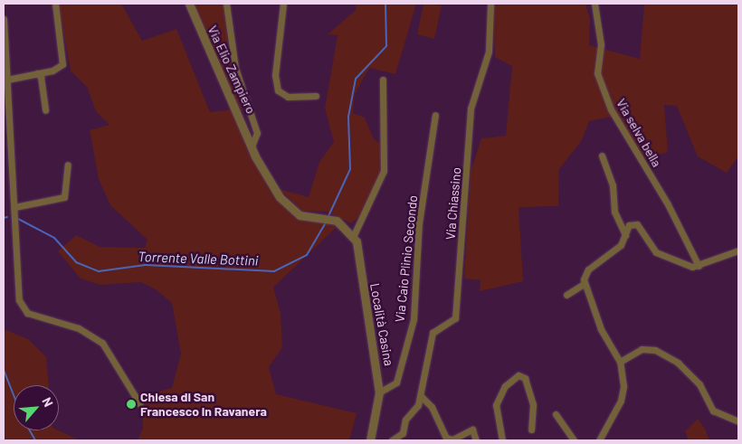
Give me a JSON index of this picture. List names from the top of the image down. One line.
{"streets":{"street":["Via Elio Zampiero","Via selva bella","Via Chiassino","Via Caio Plinio Secondo","Località Casina"]},"crossings":[["Via Elio Zampiero","Località Casina"],["Via Caio Plinio Secondo","Località Casina"]],"water":["Torrente Valle Bottini"],"places":["Chiesa di San Francesco in Ravanera"],"north":"top right"}
